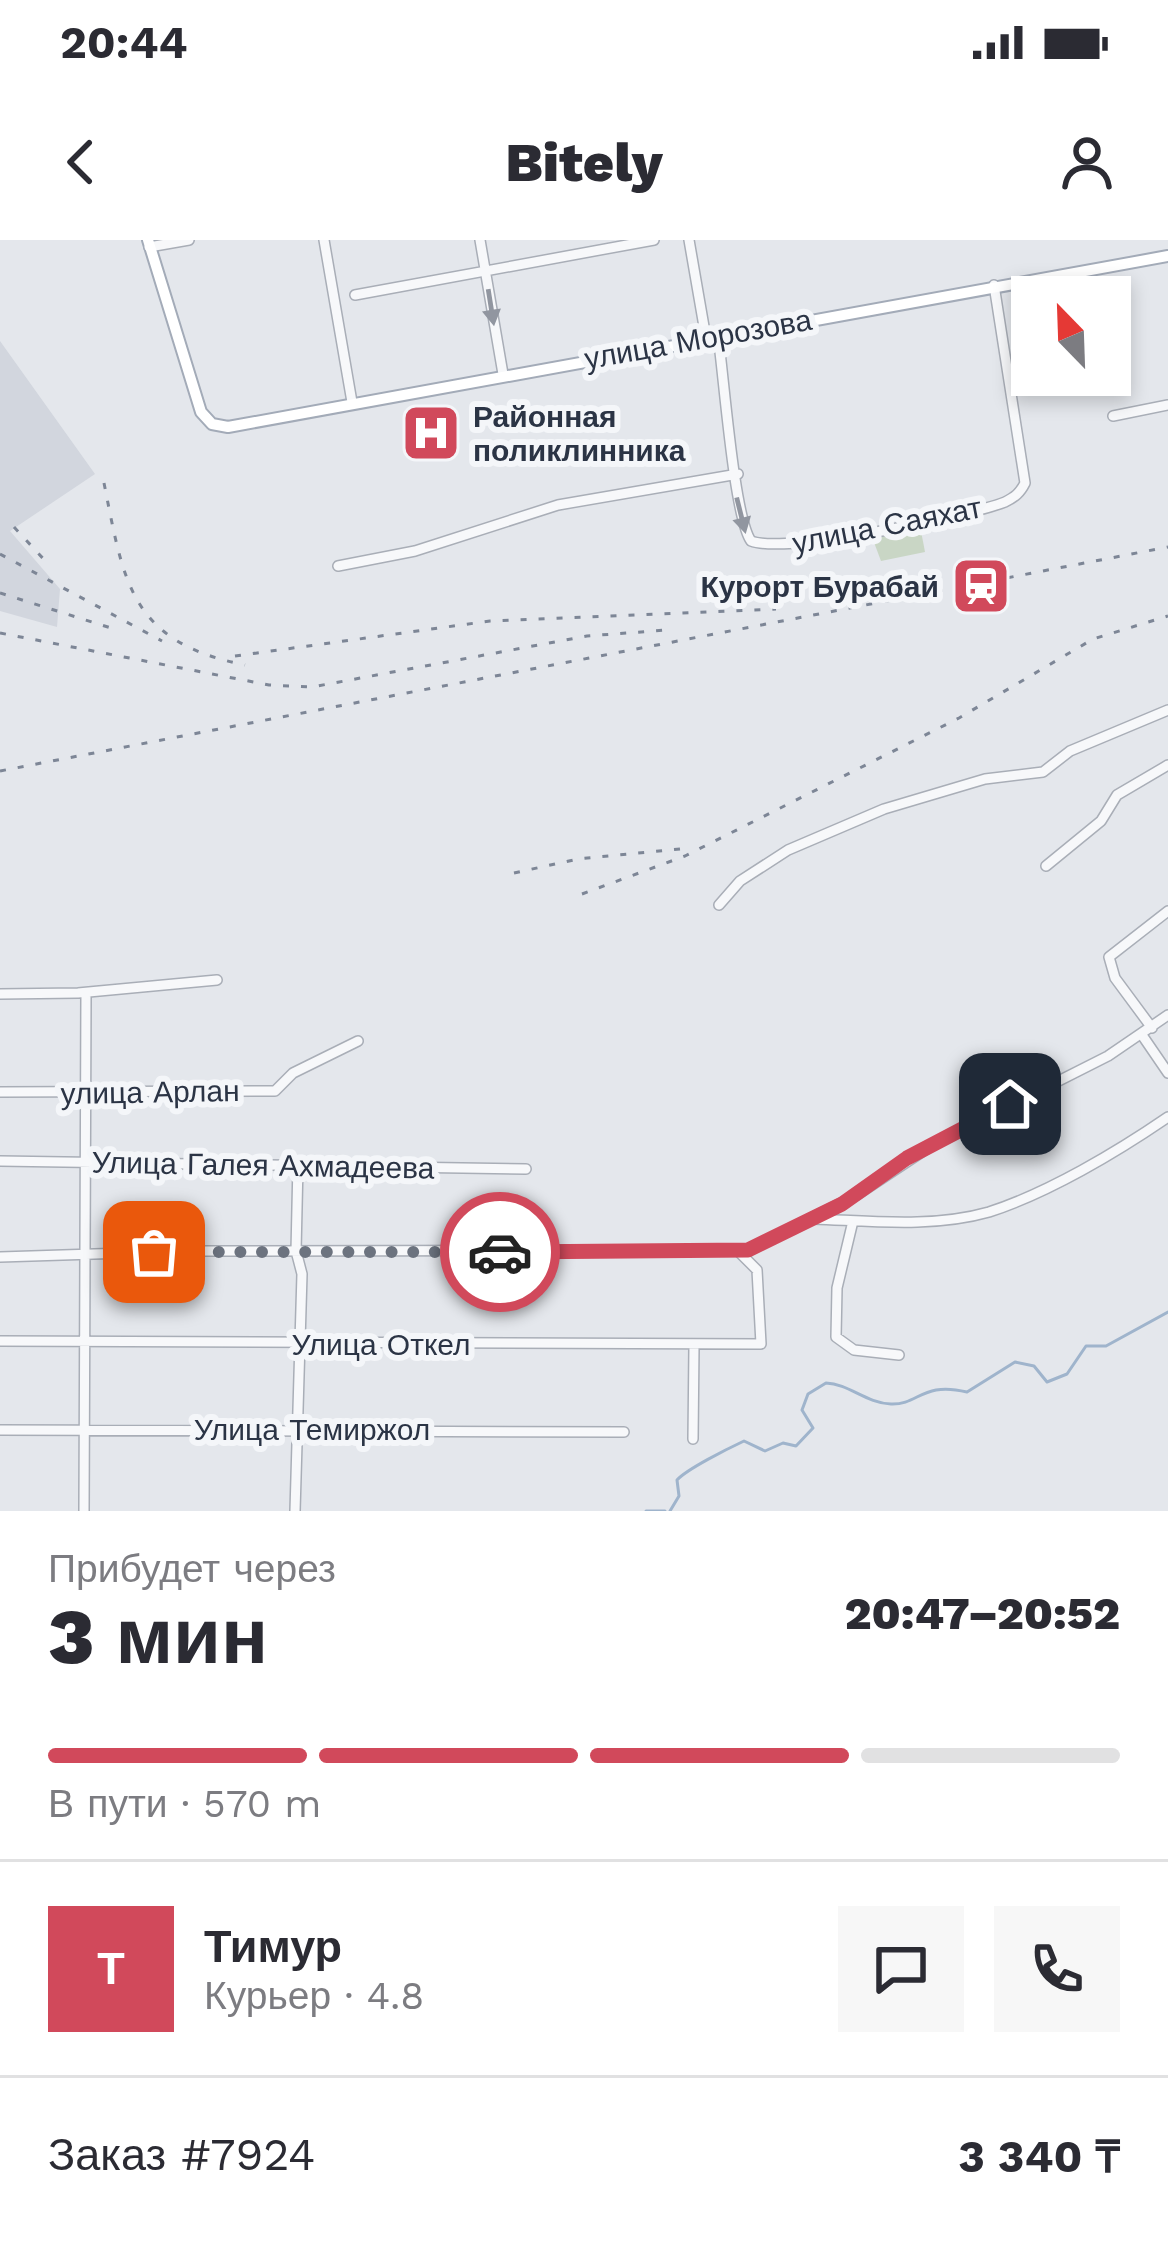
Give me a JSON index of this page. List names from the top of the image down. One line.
{"streets":{"main road":["улица Морозова"],"street":["улица Саяхат","улица Арлан","Улица Галея Ахмадеева","Улица Откел","Улица Темиржол"]},"crossings":[["улица Морозова","улица Саяхат"]],"places":{"hospital":["Районная поликлинника"],"station":["Курорт Бурабай"]},"north":"top left","page":{"status":"20:44","header":"Bitely","heading":["3 мин","Прибудет через","20:47–20:52"],"panel":["Тимур","Курьер · 4.8","Заказ #7924","3 340 ₸"],"bar":"В пути · 570 m","round":"Т"}}
